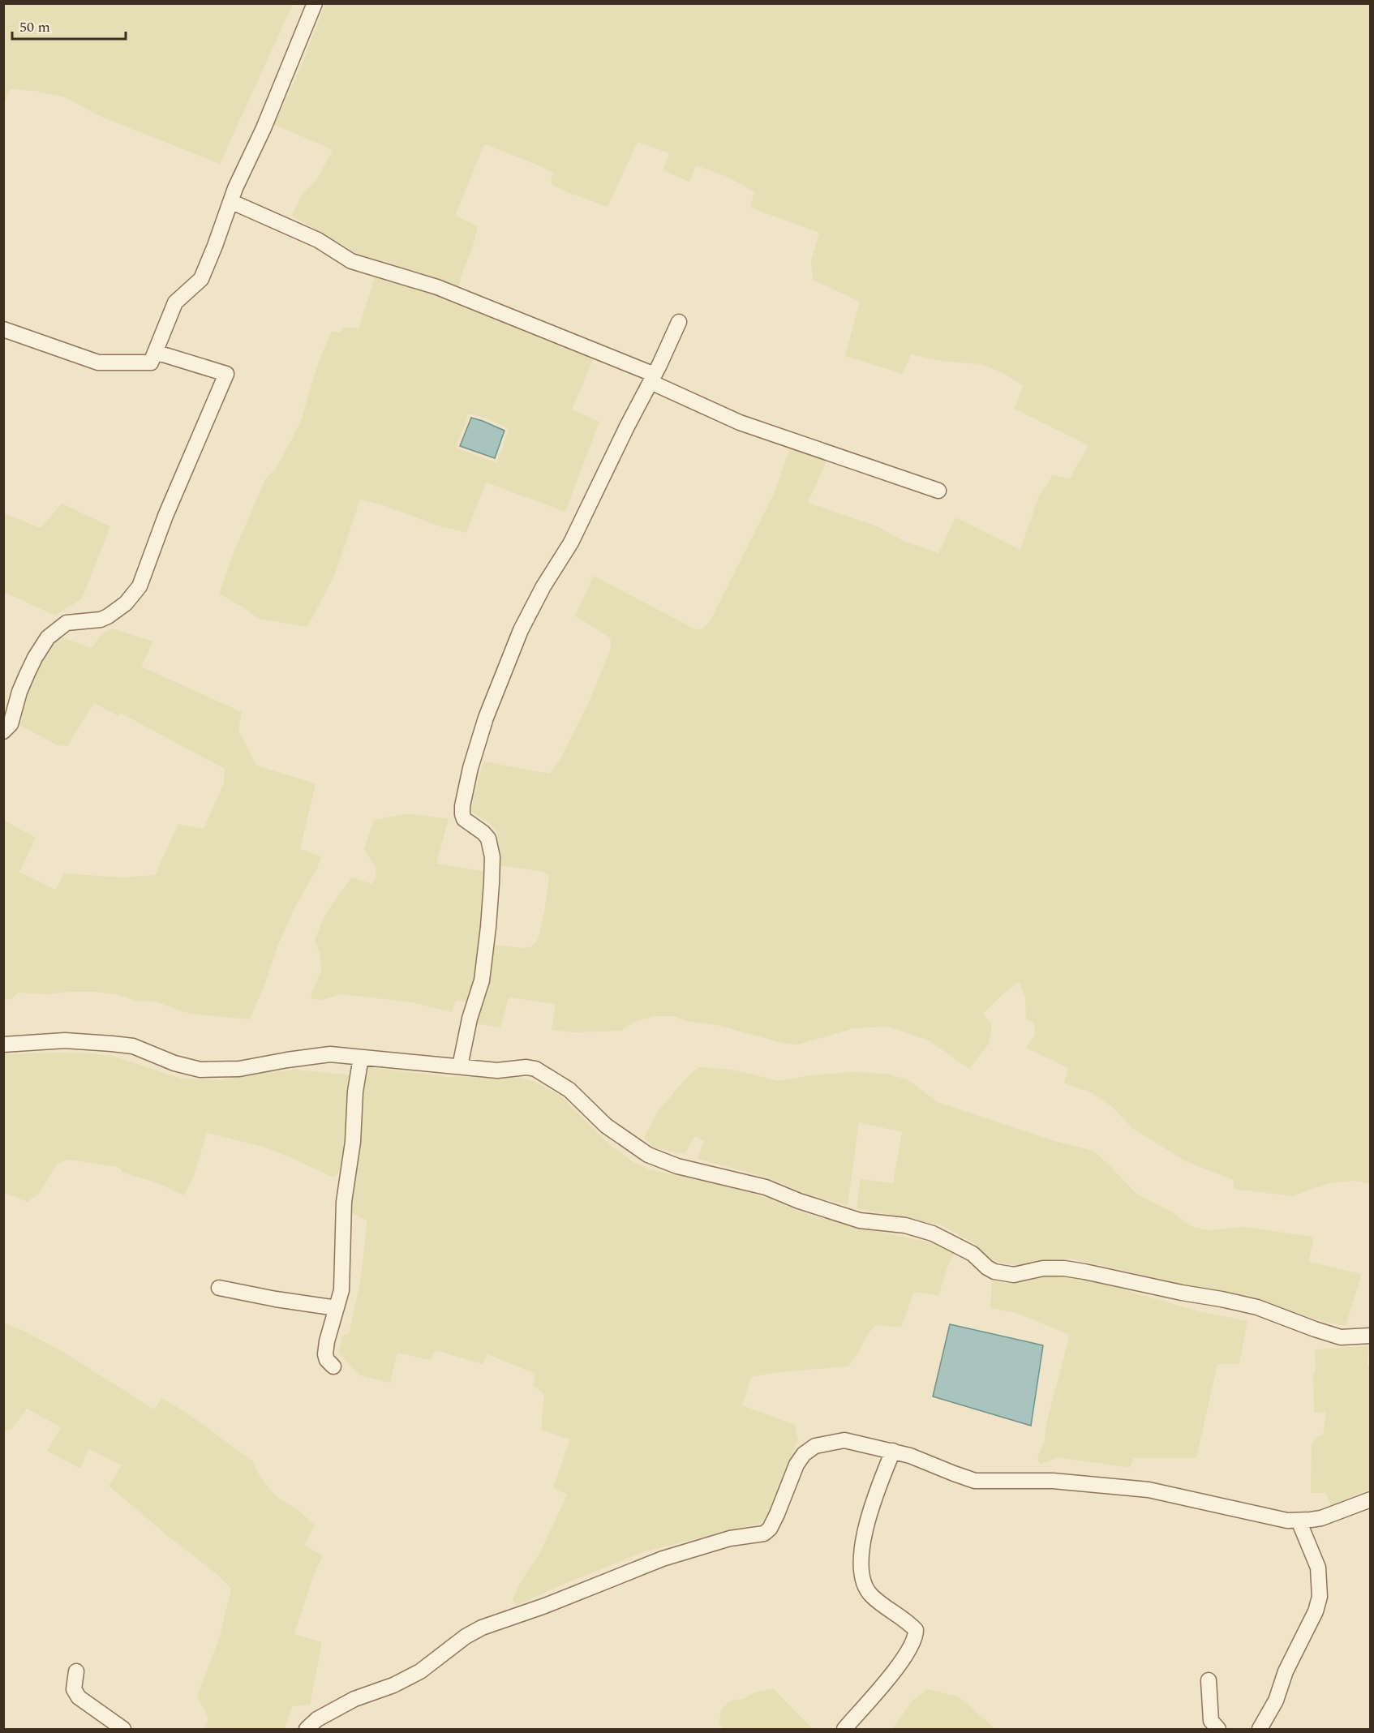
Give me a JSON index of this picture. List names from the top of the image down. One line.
{"scale_bar":"50 m"}
